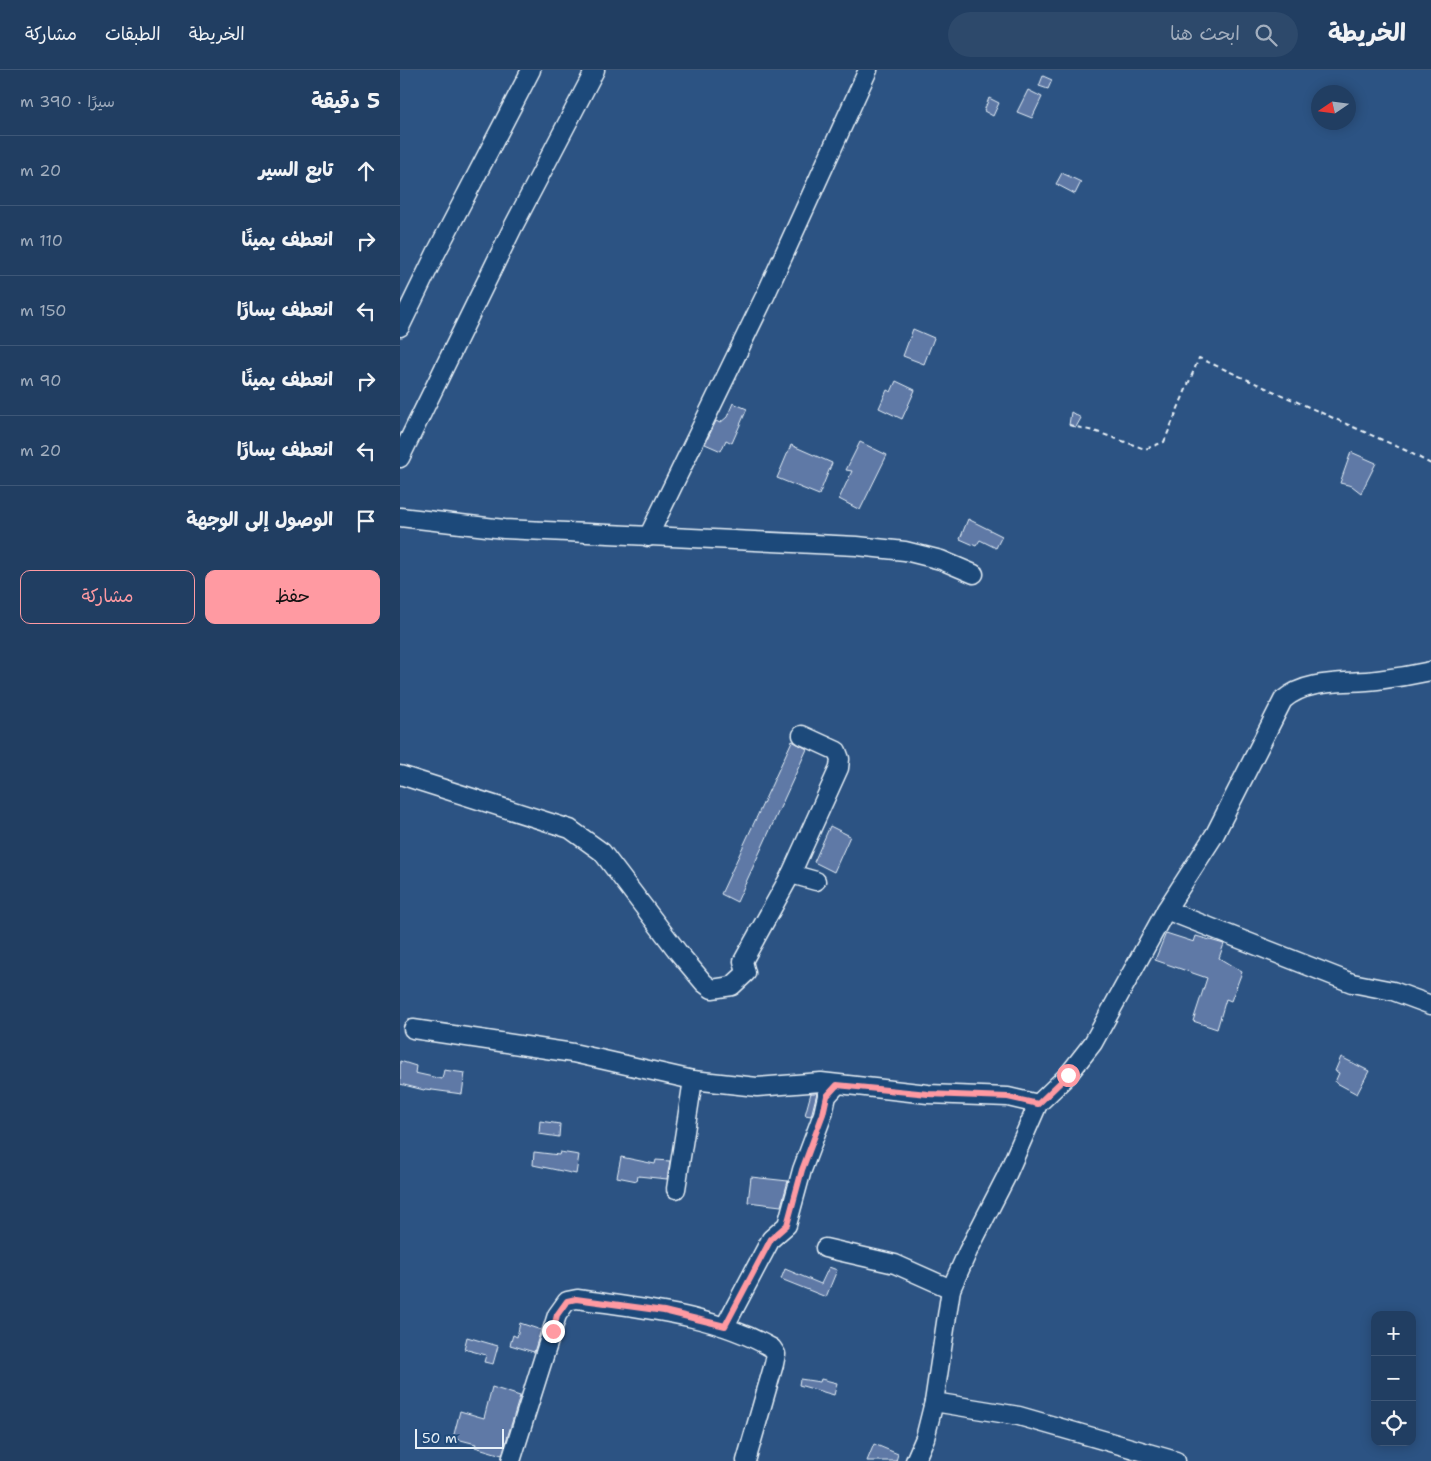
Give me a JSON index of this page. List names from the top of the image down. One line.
{"scale_bar":"50 m","north":"left","page":{"header":"الخريطة","search":"ابحث هنا","nav":["الخريطة","الطبقات","مشاركة"],"heading":["5 دقيقة","سيرًا · 390 m"],"list":[["تابع السير","20 m"],["انعطف يمينًا","110 m"],["انعطف يسارًا","150 m"],["انعطف يمينًا","90 m"],["انعطف يسارًا","20 m"],"الوصول إلى الوجهة"],"buttons":["حفظ","مشاركة"],"map_buttons":["+","−"],"scale":"50 m"}}
